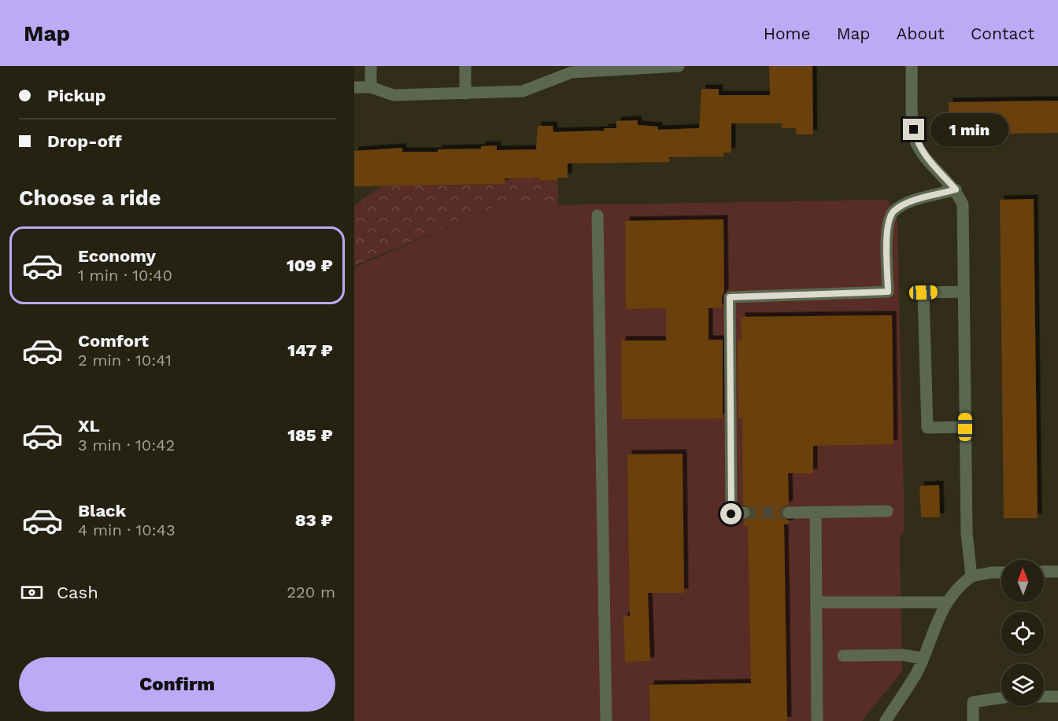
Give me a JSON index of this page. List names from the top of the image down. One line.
{"north":"top","page":{"header":"Map","nav":["Home","Map","About","Contact"],"banner":["Pickup","Drop-off"],"bubble":"1 min","heading":"Choose a ride","list":[{"name":"Economy","note":"1 min · 10:40","value":"109 ₽"},{"name":"Comfort","note":"2 min · 10:41","value":"147 ₽"},{"name":"XL","note":"3 min · 10:42","value":"185 ₽"},{"name":"Black","note":"4 min · 10:43","value":"83 ₽"}],"pay":["Cash","220 m"],"buttons":"Confirm"}}
